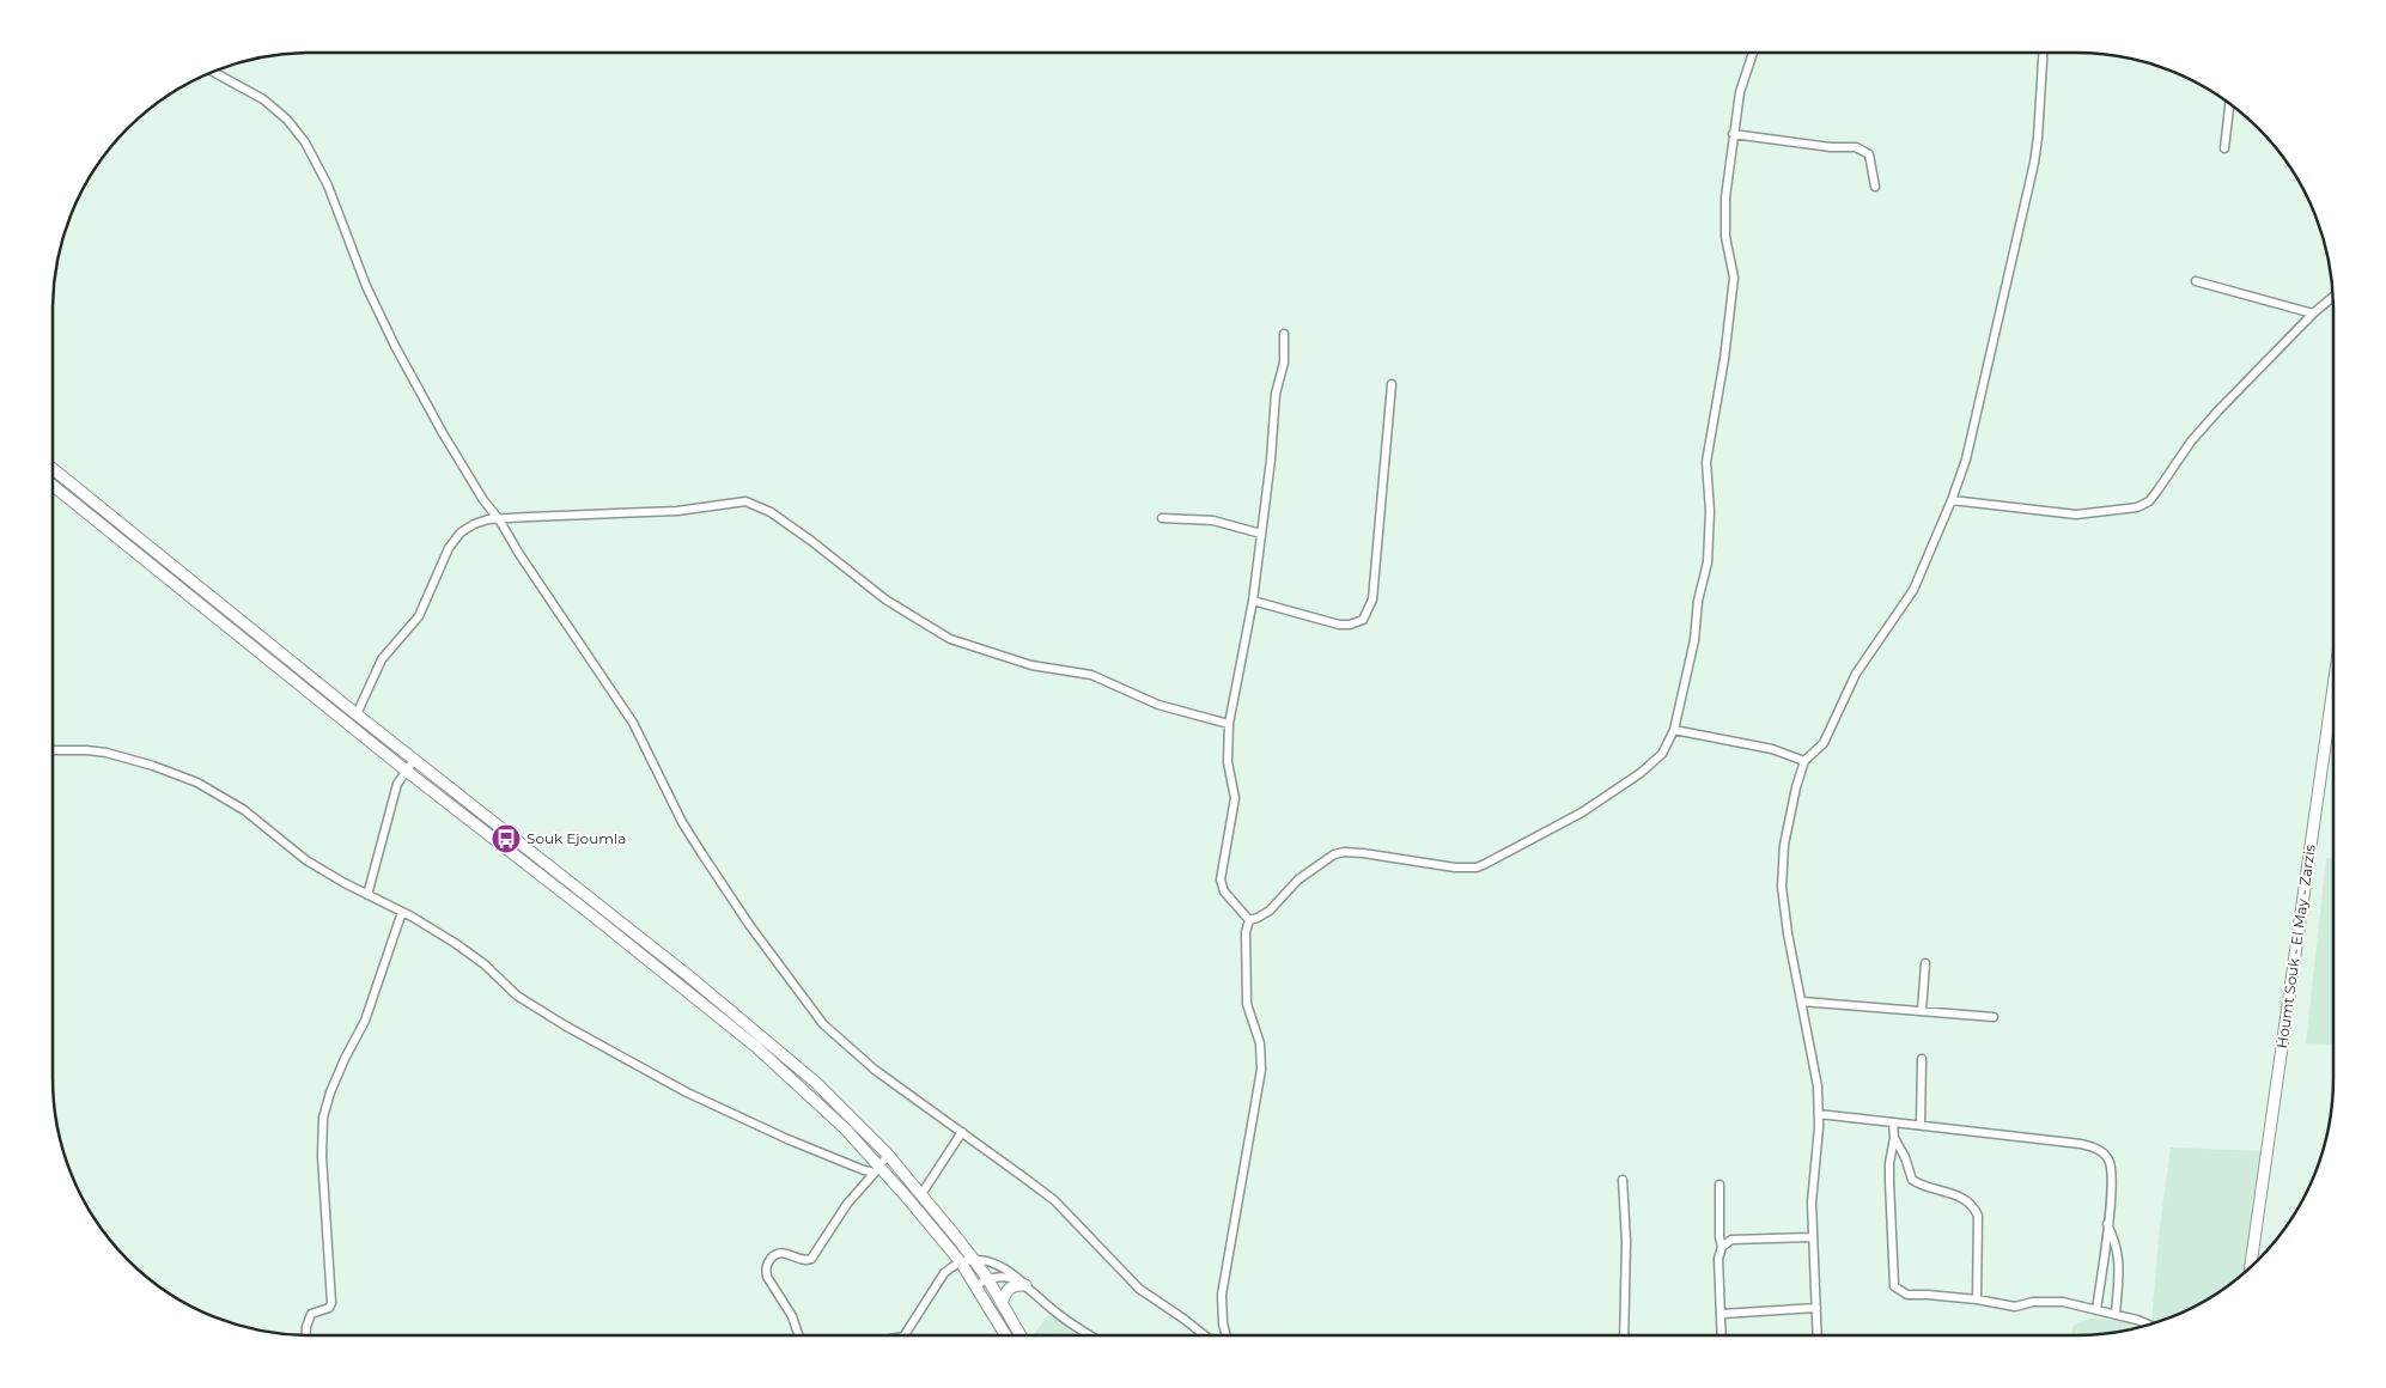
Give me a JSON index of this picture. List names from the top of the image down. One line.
{"streets":{"main road":["Houmt Souk - El May - Zarzis"]},"places":{"bus stop":["Souk Ejoumla"]}}
